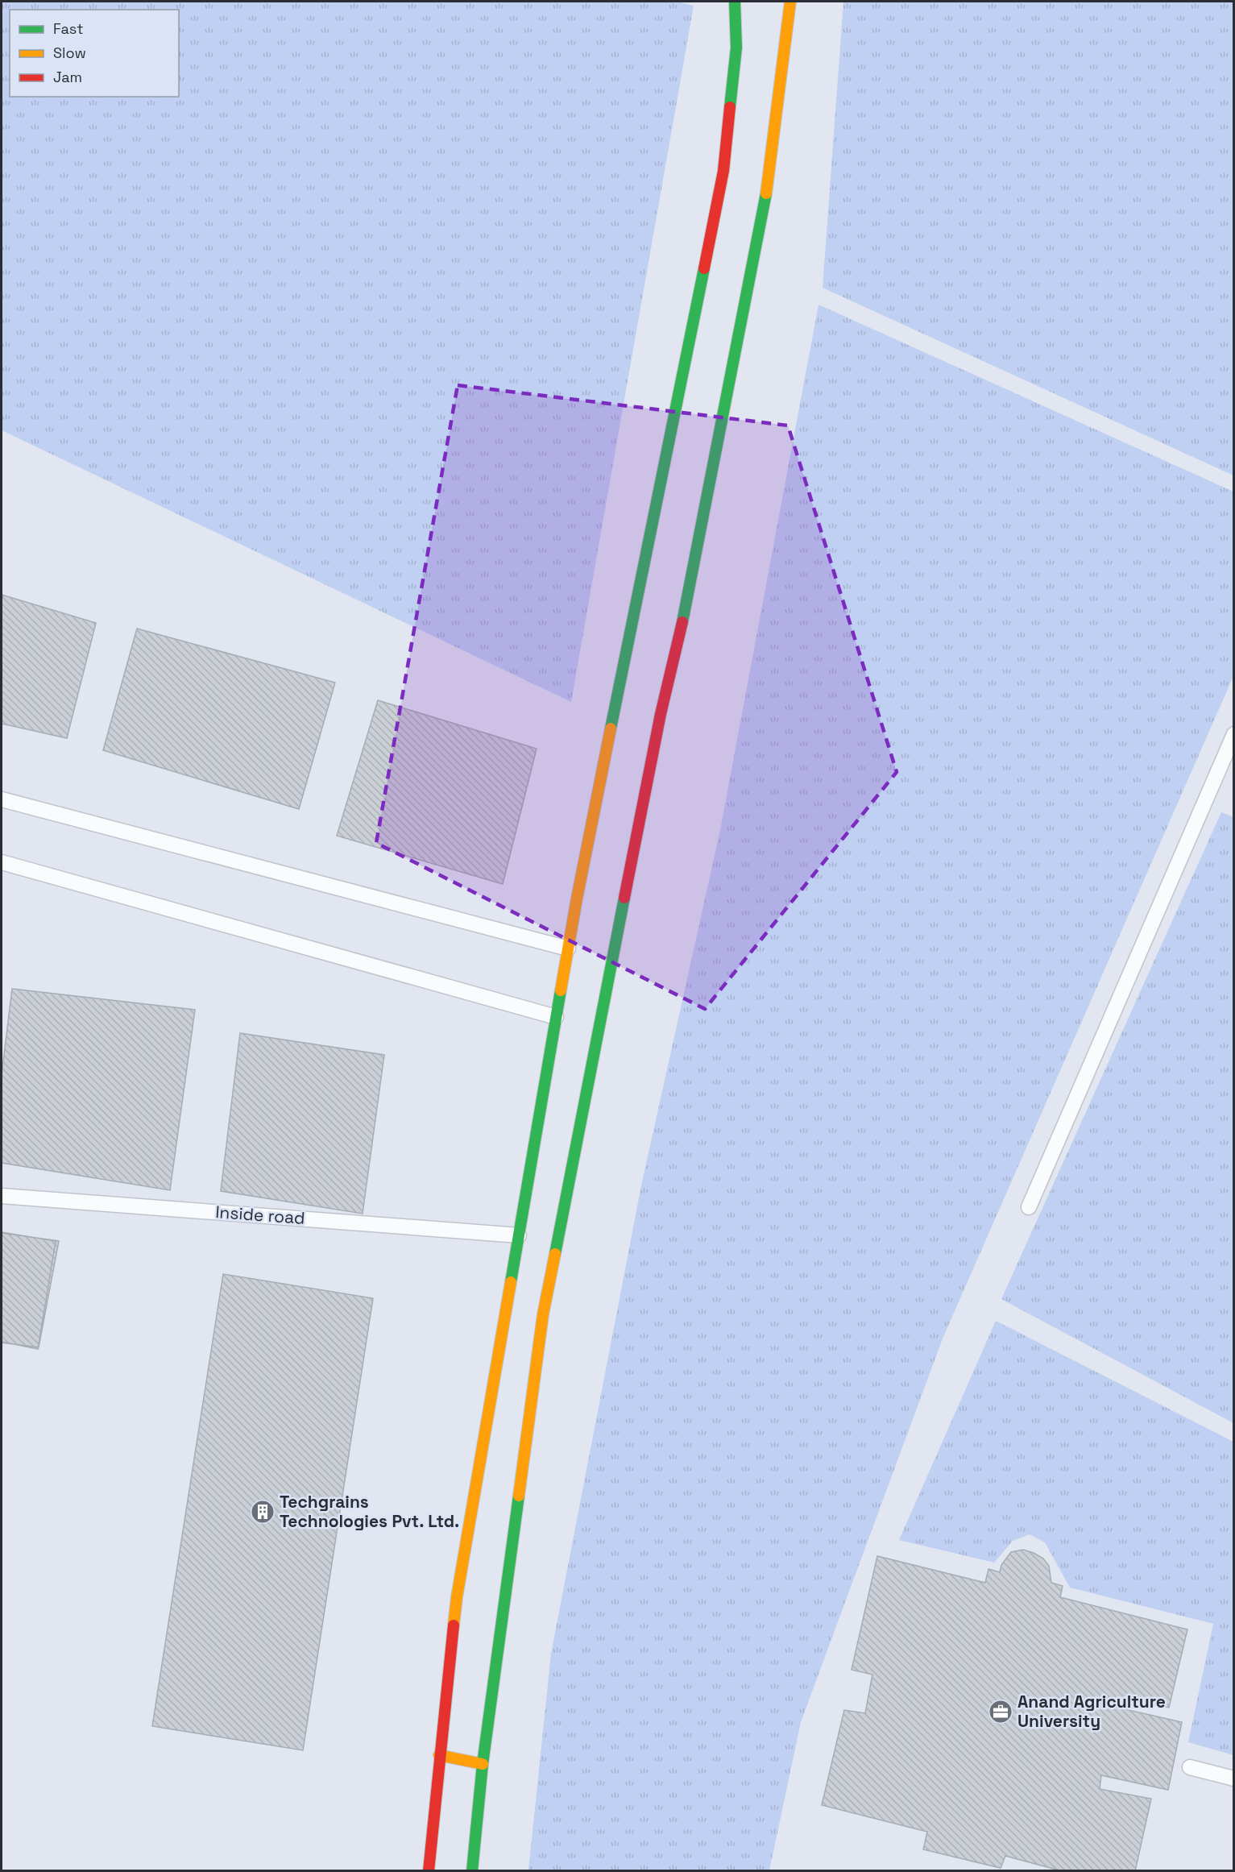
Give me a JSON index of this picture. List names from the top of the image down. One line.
{"streets":{"lane":["Inside road"]},"places":{"building":["Techgrains Technologies Pvt. Ltd."],"office":["Anand Agriculture University"]},"legend":["Fast","Slow","Jam"]}
